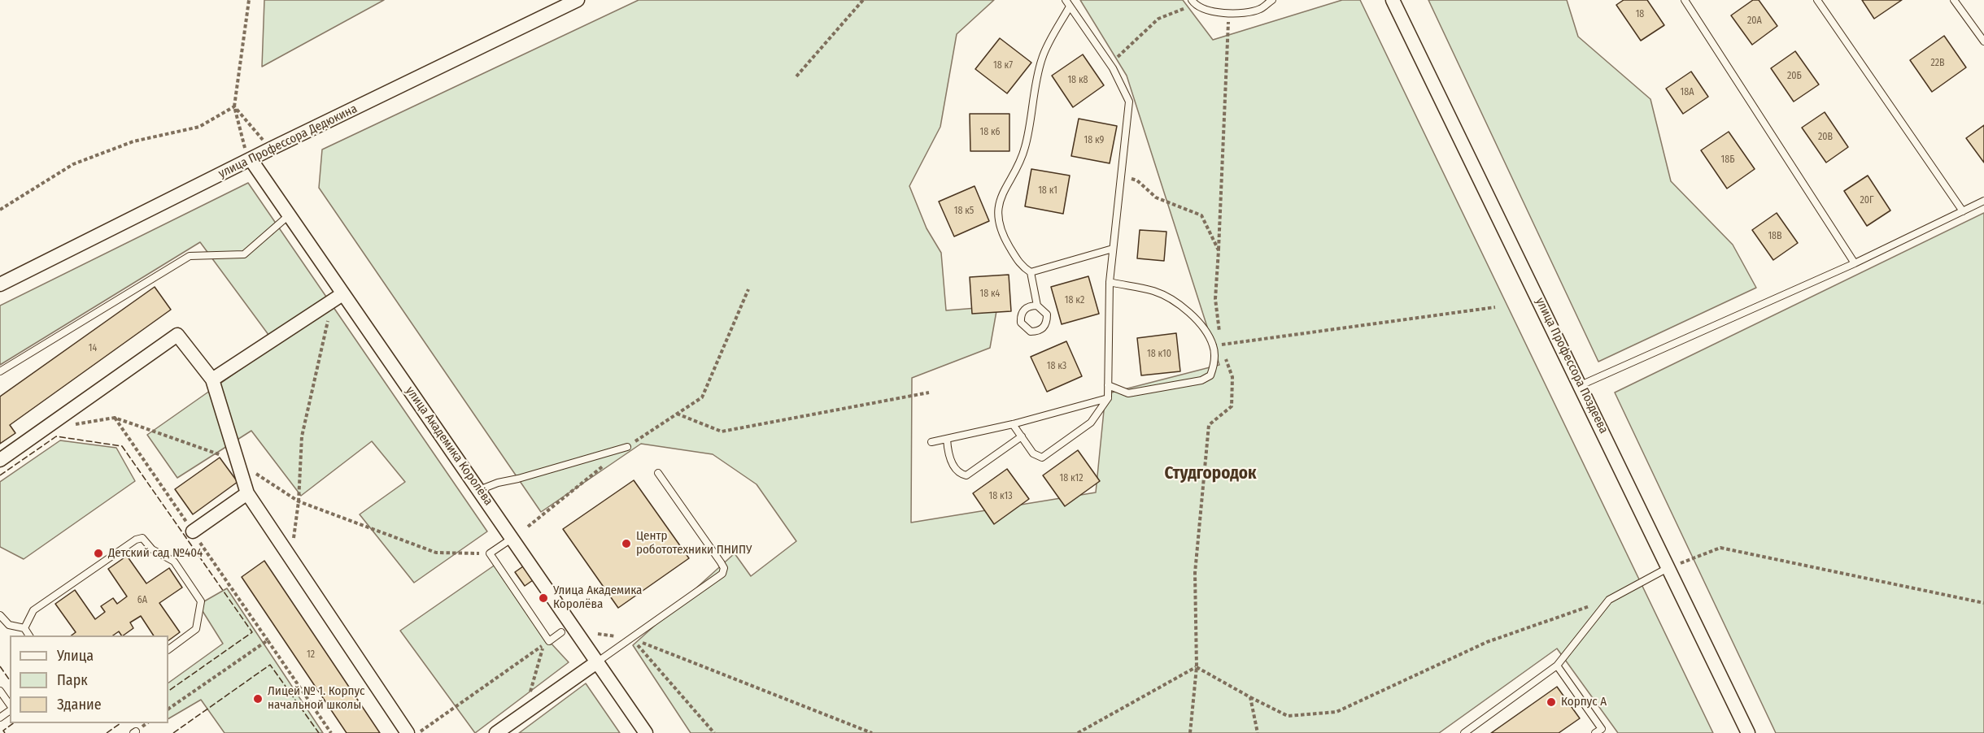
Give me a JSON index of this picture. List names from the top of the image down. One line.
{"streets":{"street":["улица Профессора Дедюкина","улица Профессора Поздеева","улица Академика Королёва"]},"crossings":[["улица Профессора Дедюкина","улица Академика Королёва"]],"districts":["Студгородок"],"places":["Центр робототехники ПНИПУ","Детский сад №404","Улица Академика Королёва","Лицей № 1. Корпус начальной школы","Корпус А"],"house_numbers":["18","20А","22В","18 к7","20Б","18 к8","18А","18 к6","20В","18 к9","18Б","18 к1","20Г","18 к5","18В","18 к4","18 к2","14","18 к10","18 к3","18 к12","18 к13","6А","12"],"legend":["Улица","Парк","Здание"]}
